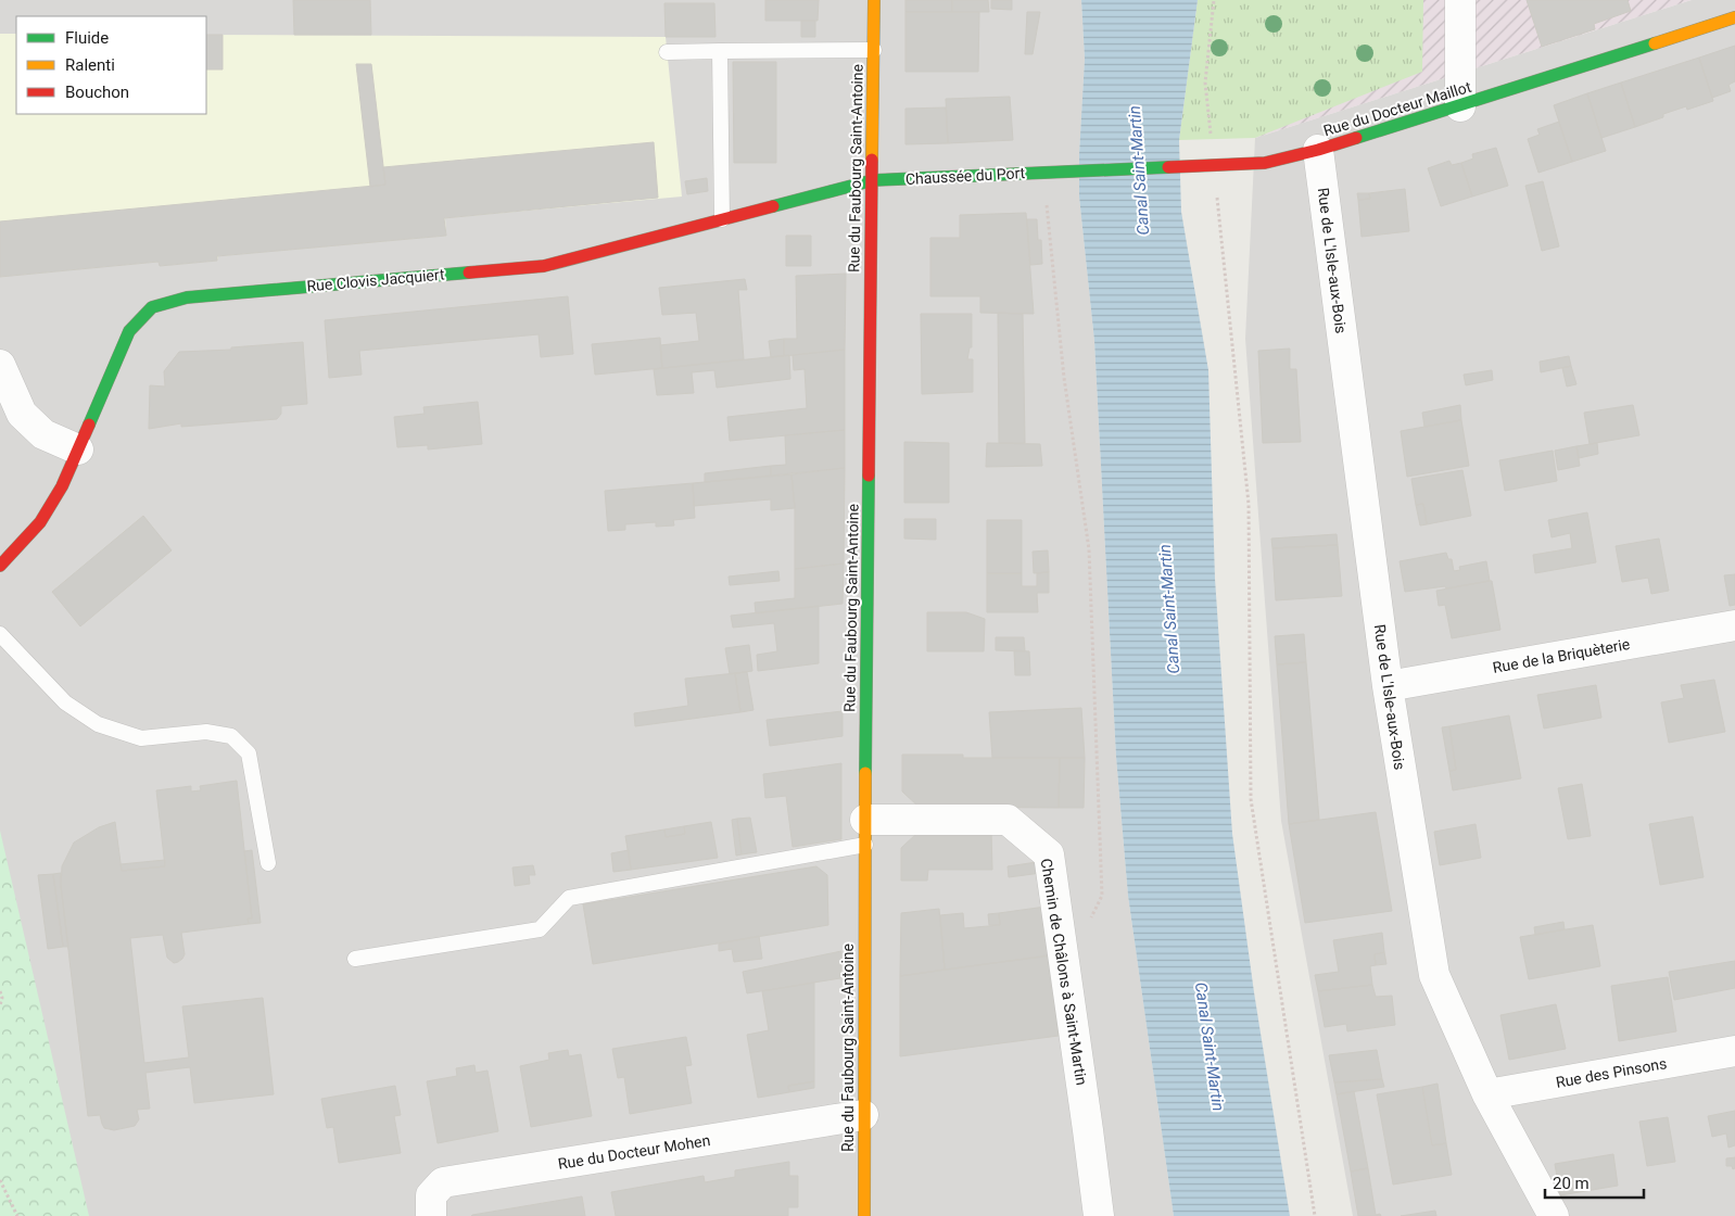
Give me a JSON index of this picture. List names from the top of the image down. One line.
{"streets":{"street":["Rue du Docteur Maillot","Rue du Faubourg Saint-Antoine","Chaussée du Port","Rue de L'Isle-aux-Bois","Rue Clovis Jacquiert","Rue de la Briquèterie","Chemin de Châlons à Saint-Martin","Rue des Pinsons","Rue du Docteur Mohen"]},"crossings":[["Rue du Docteur Maillot","Chaussée du Port"],["Rue du Docteur Maillot","Rue de L'Isle-aux-Bois"],["Rue du Faubourg Saint-Antoine","Chaussée du Port"],["Rue du Faubourg Saint-Antoine","Rue Clovis Jacquiert"],["Rue du Faubourg Saint-Antoine","Chemin de Châlons à Saint-Martin"],["Rue du Faubourg Saint-Antoine","Rue du Docteur Mohen"],["Chaussée du Port","Rue Clovis Jacquiert"],["Rue de L'Isle-aux-Bois","Rue de la Briquèterie"],["Rue de L'Isle-aux-Bois","Rue des Pinsons"]],"water":["Canal Saint-Martin"],"legend":["Fluide","Ralenti","Bouchon"],"scale_bar":"20 m"}
